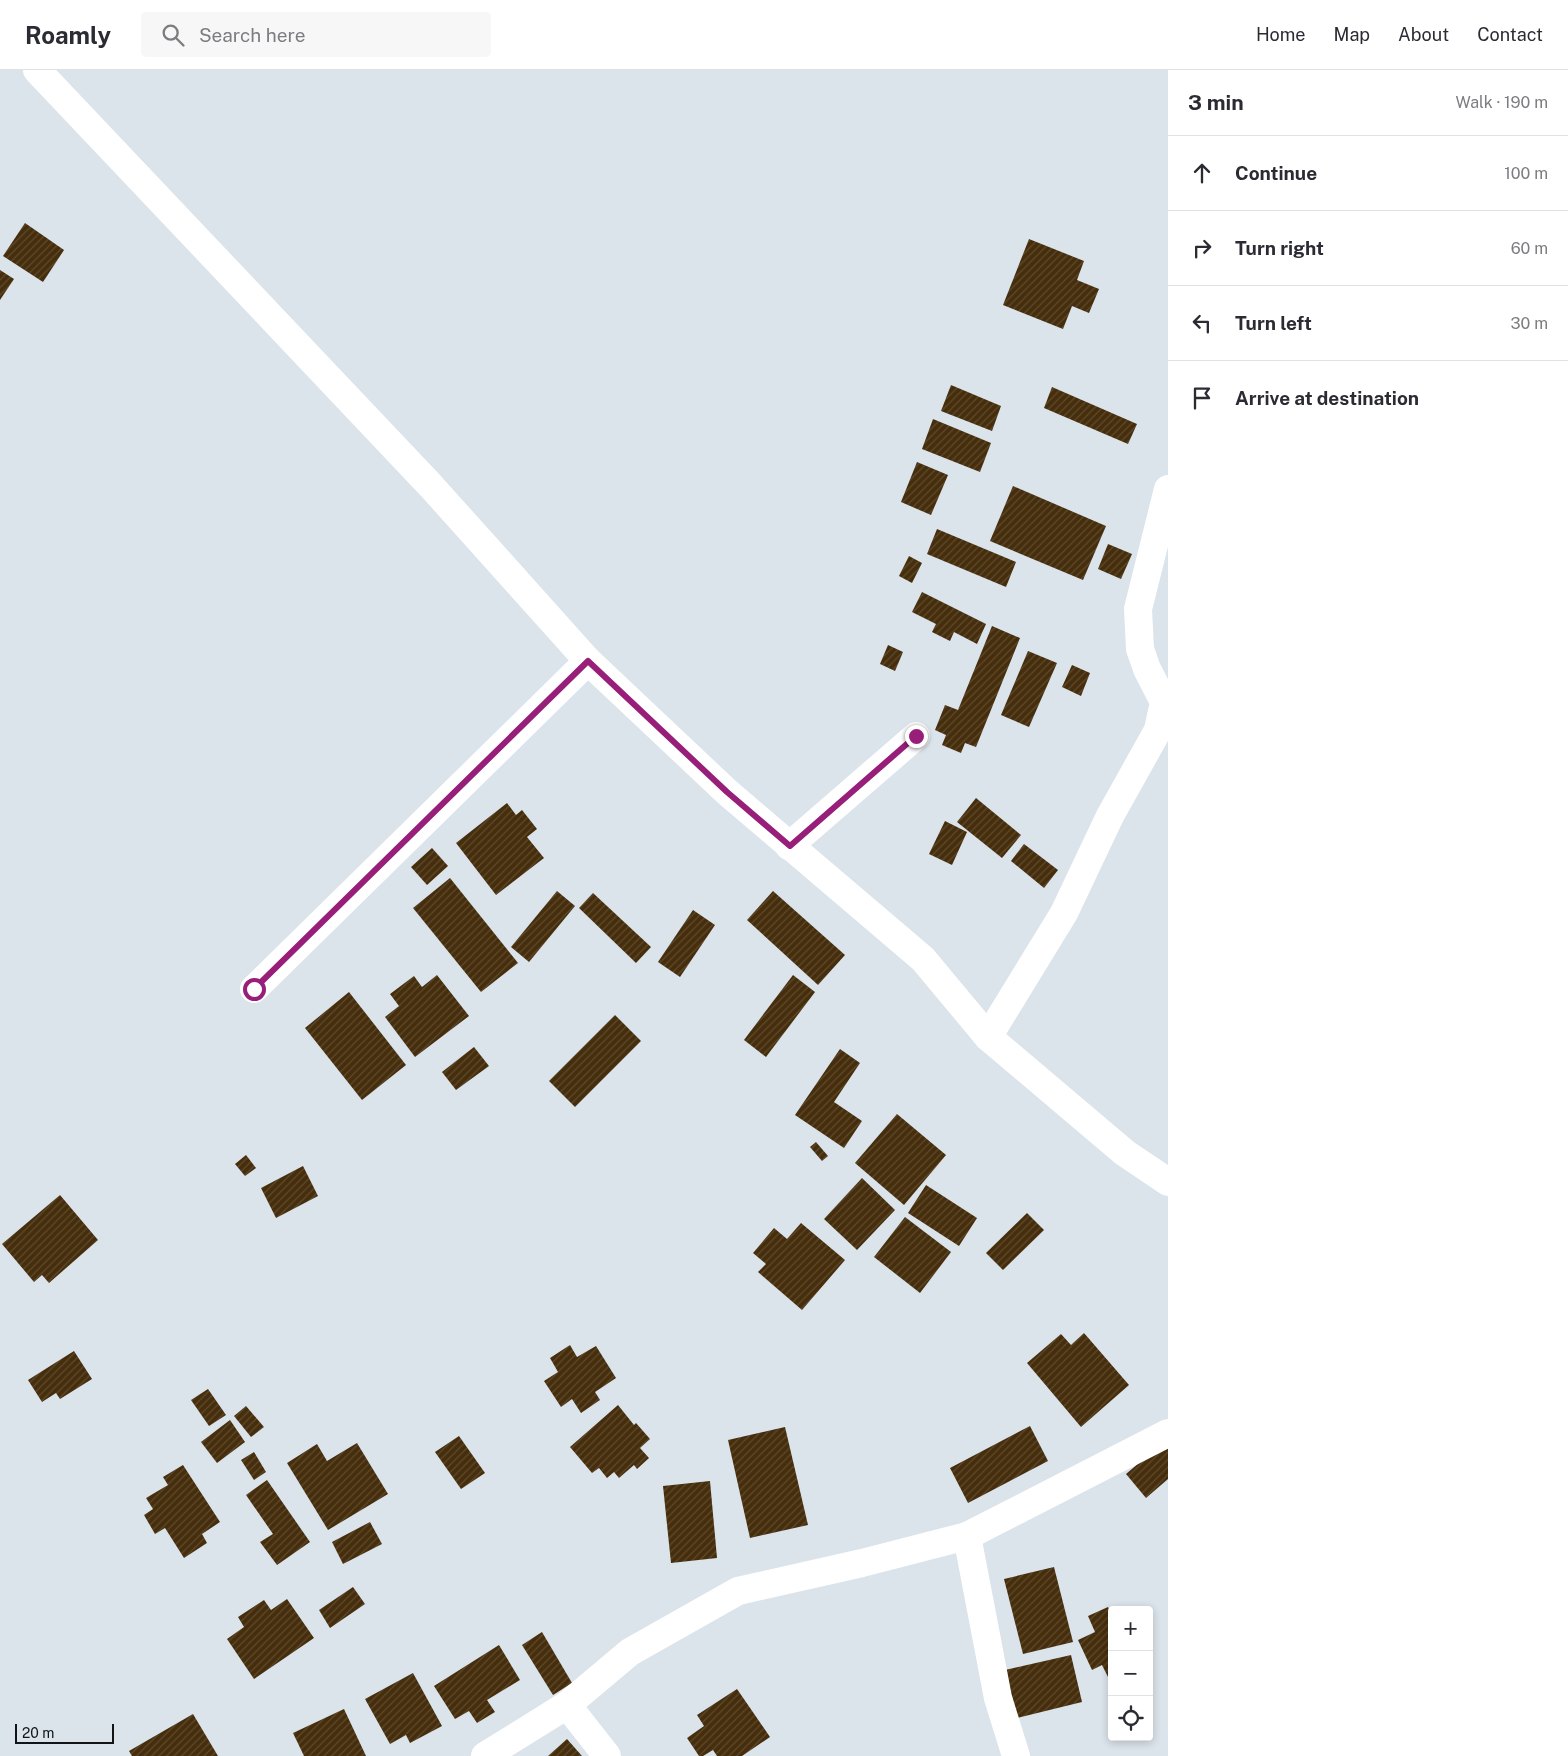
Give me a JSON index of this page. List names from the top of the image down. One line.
{"scale_bar":"20 m","page":{"header":"Roamly","search":"Search here","nav":["Home","Map","About","Contact"],"heading":["3 min","Walk · 190 m"],"list":[["Continue","100 m"],["Turn right","60 m"],["Turn left","30 m"],"Arrive at destination"],"map_buttons":["+","−"],"scale":"20 m"}}
